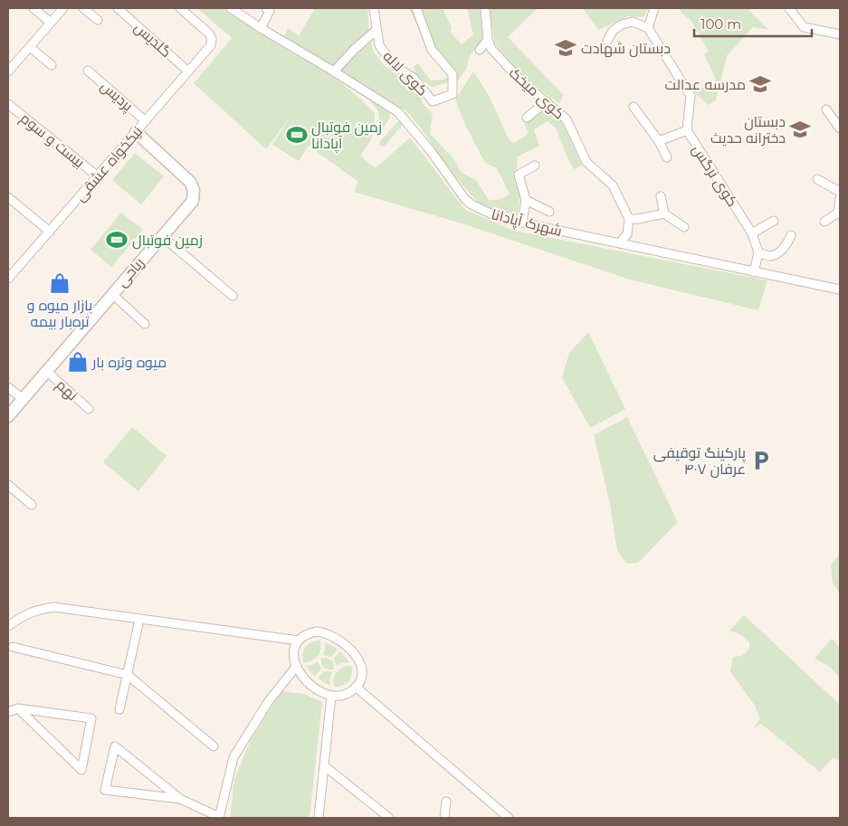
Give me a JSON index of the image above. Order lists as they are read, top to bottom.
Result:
{
  "streets": {
    "street": [
      "گلدیس",
      "کوی لاله",
      "کوی میخک",
      "پردیس",
      "بیست و سوم",
      "نیکخواه عشقی",
      "کوی نرگس",
      "شهرک آپادانا",
      "ریاحی",
      "نهم"
    ]
  },
  "crossings": [
    ["گلدیس", "نیکخواه عشقی"],
    ["پردیس", "نیکخواه عشقی"],
    ["بیست و سوم", "نیکخواه عشقی"],
    ["نیکخواه عشقی", "ریاحی"],
    ["ریاحی", "نهم"]
  ],
  "places": {
    "school or university": ["دبستان شهادت", "مدرسه عدالت", "دبستان دخترانه حدیث"],
    "sports": ["زمین فوتبال آپادانا", "زمین فوتبال"],
    "shop": ["بازار میوه و تره‌بار بیمه", "میوه وتره بار"],
    "parking": ["پارکینگ توقیفی عرفان ۴۰۷"]
  },
  "scale_bar": "100 m"
}
